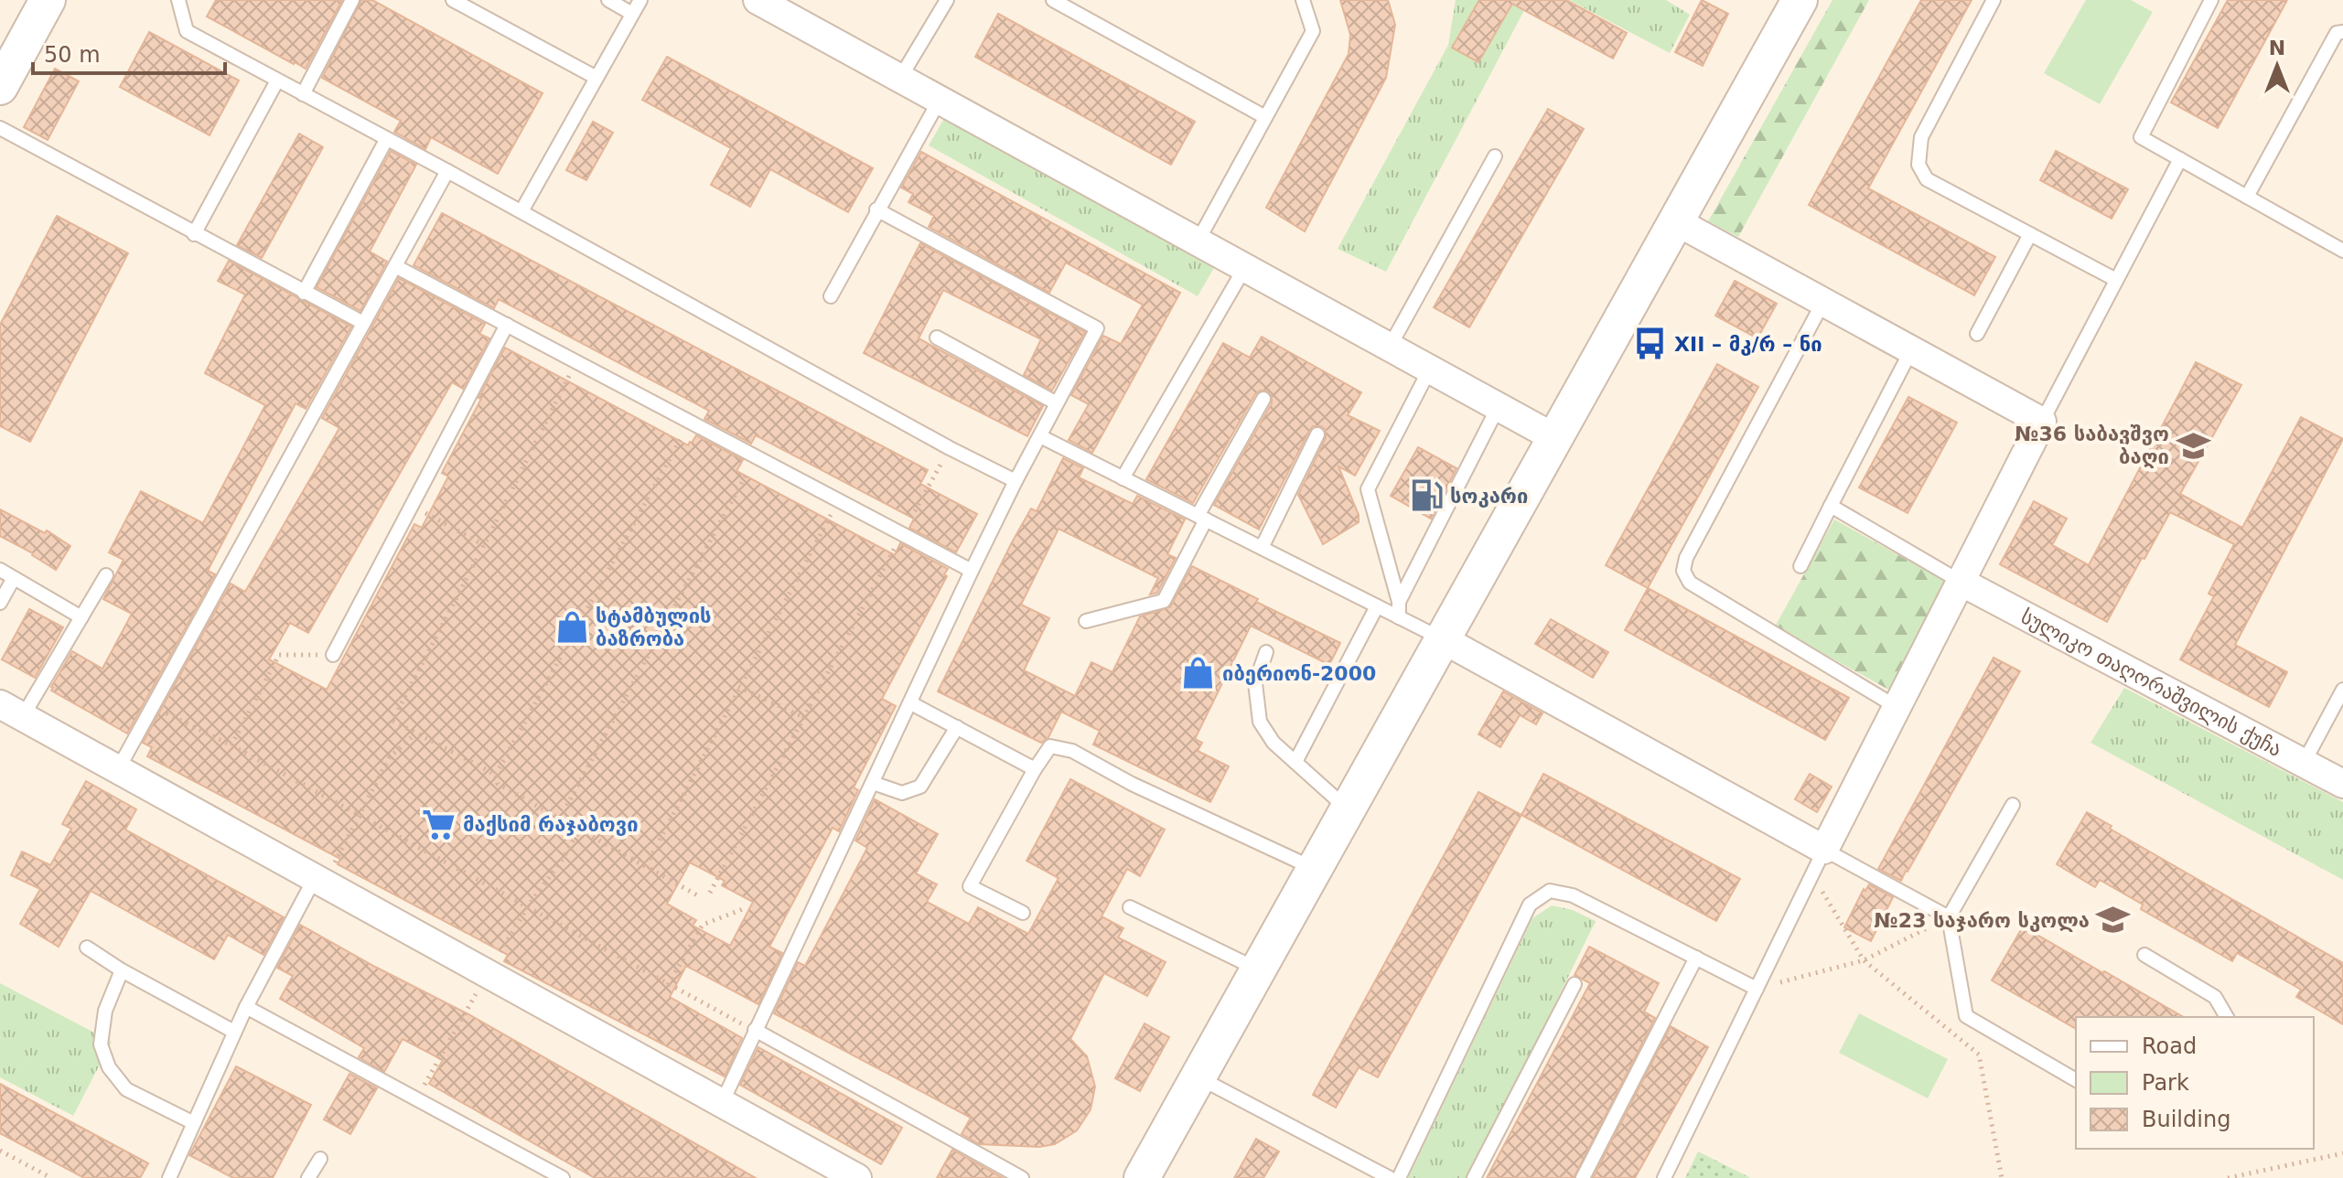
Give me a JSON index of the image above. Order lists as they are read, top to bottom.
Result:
{
  "streets": {
    "street": ["სულიკო თაღორაშვილის ქუჩა"]
  },
  "places": {
    "bus stop": ["XII – მკ/რ – ნი"],
    "school or university": ["№36 საბავშვო ბაღი", "№23 საჯარო სკოლა"],
    "fuel station": ["სოკარი"],
    "shop": ["სტამბულის ბაზრობა", "იბერიონ-2000"],
    "supermarket": ["მაქსიმ რაჯაბოვი"]
  },
  "legend": ["Road", "Park", "Building"],
  "scale_bar": "50 m",
  "north": "top"
}
